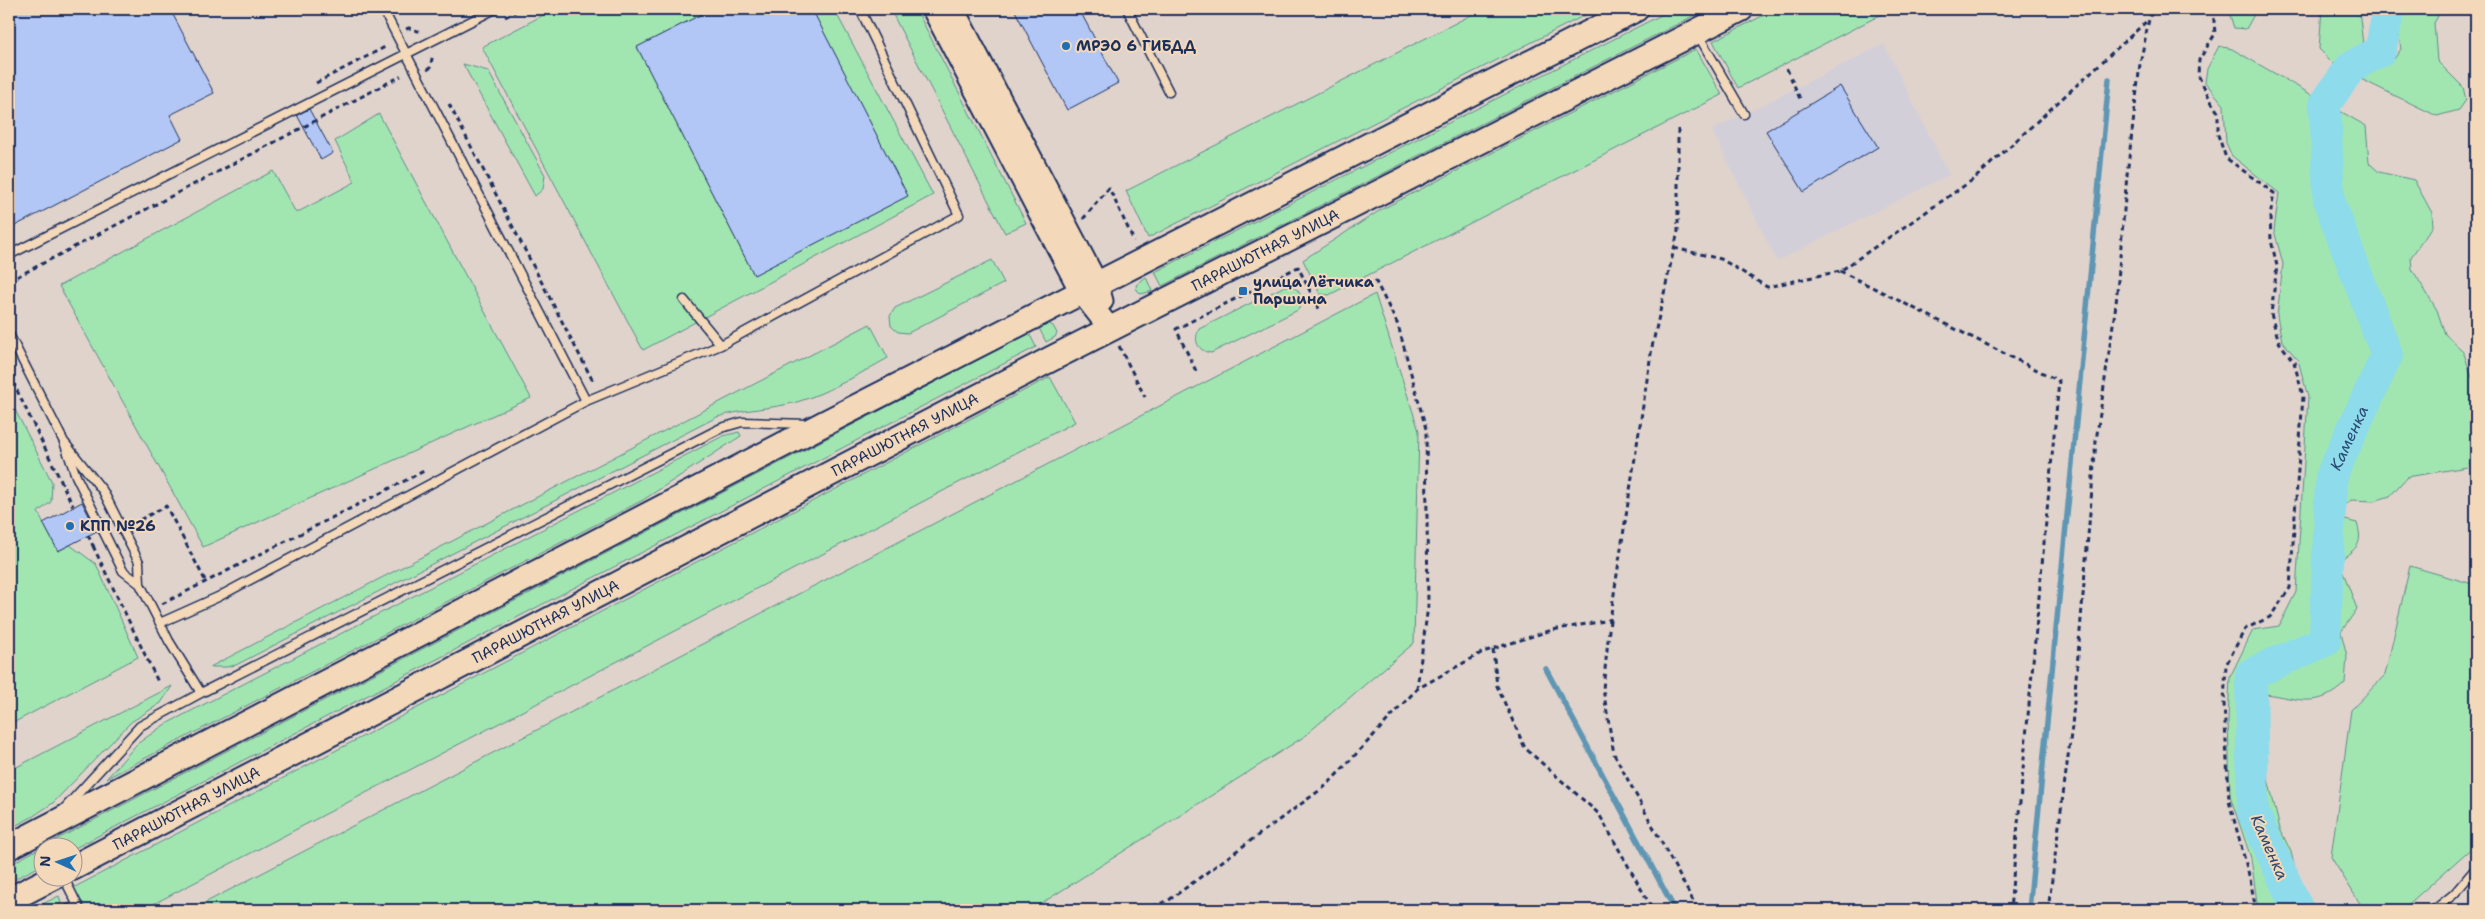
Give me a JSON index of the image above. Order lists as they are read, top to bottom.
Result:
{
  "streets": {
    "main road": ["ПАРАШЮТНАЯ УЛИЦА"]
  },
  "water": ["Каменка"],
  "places": {
    "other": ["МРЭО 6 ГИБДД", "КПП №26"],
    "transit": ["улица Лётчика Паршина"]
  },
  "north": "left"
}
